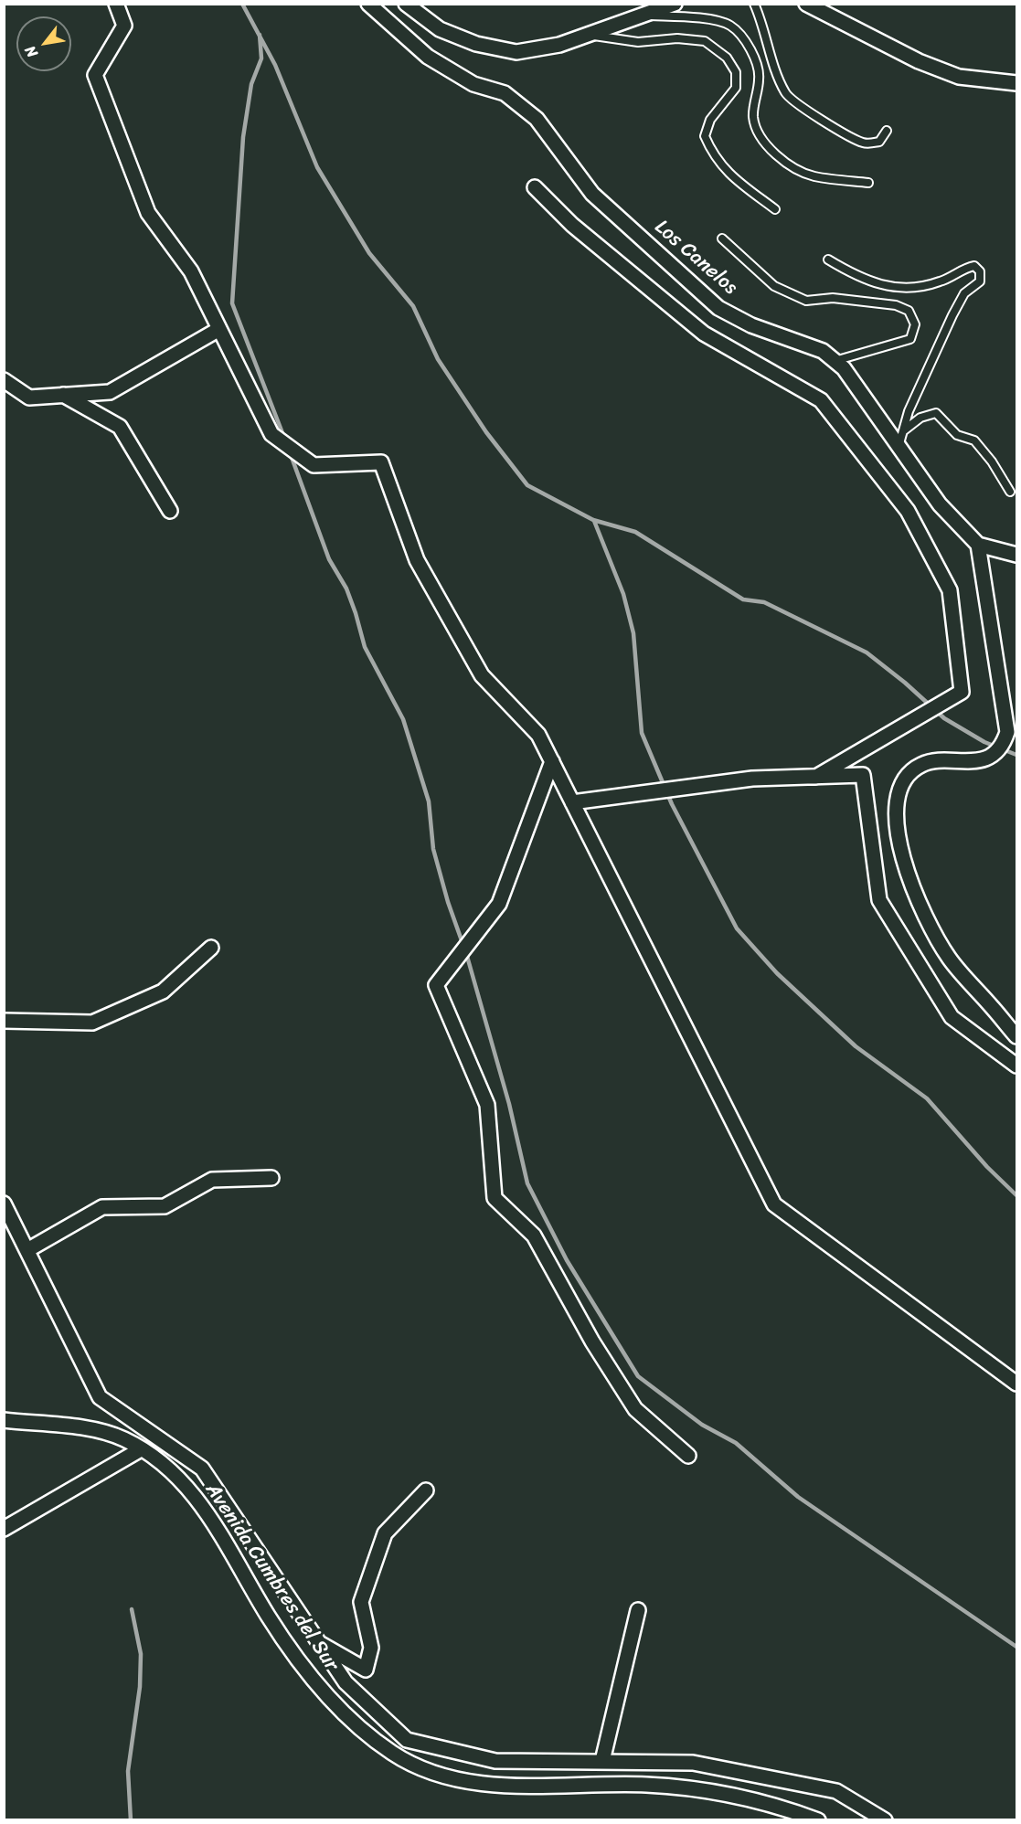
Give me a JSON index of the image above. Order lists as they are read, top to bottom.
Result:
{
  "streets": {
    "street": ["Los Canelos", "Avenida Cumbres del Sur"]
  },
  "north": "bottom left"
}
